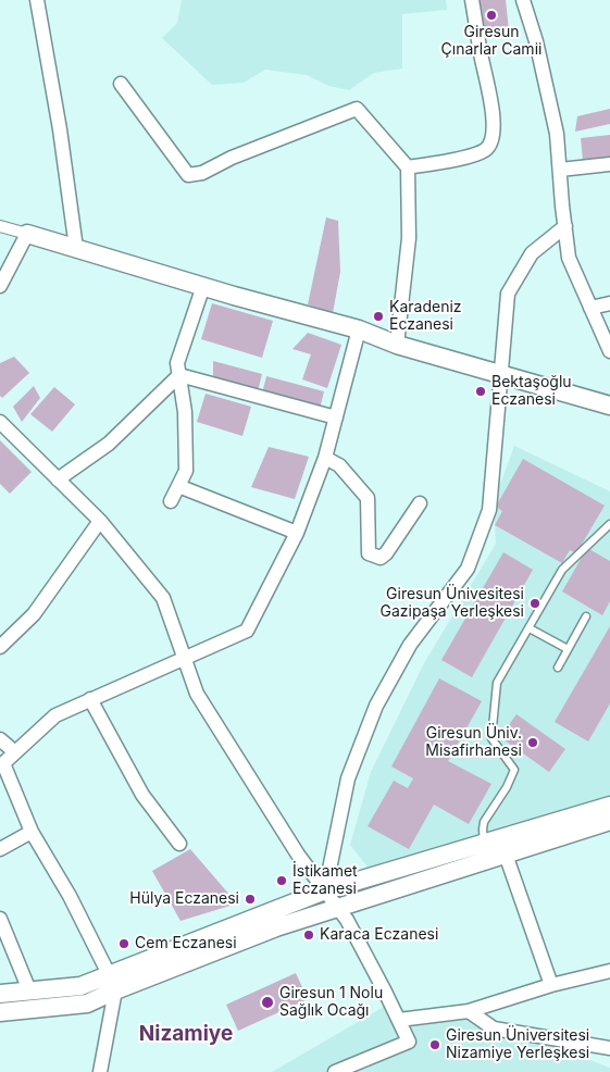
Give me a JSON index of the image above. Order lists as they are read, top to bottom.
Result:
{
  "districts": ["Nizamiye"],
  "places": [
    "Giresun Çınarlar Camii",
    "Karadeniz Eczanesi",
    "Bektaşoğlu Eczanesi",
    "Giresun Ünivesitesi Gazipaşa Yerleşkesi",
    "Giresun Üniv. Misafirhanesi",
    "İstikamet Eczanesi",
    "Hülya Eczanesi",
    "Karaca Eczanesi",
    "Cem Eczanesi",
    "Giresun 1 Nolu Sağlık Ocağı",
    "Giresun Üniversitesi Nizamiye Yerleşkesi"
  ]
}
